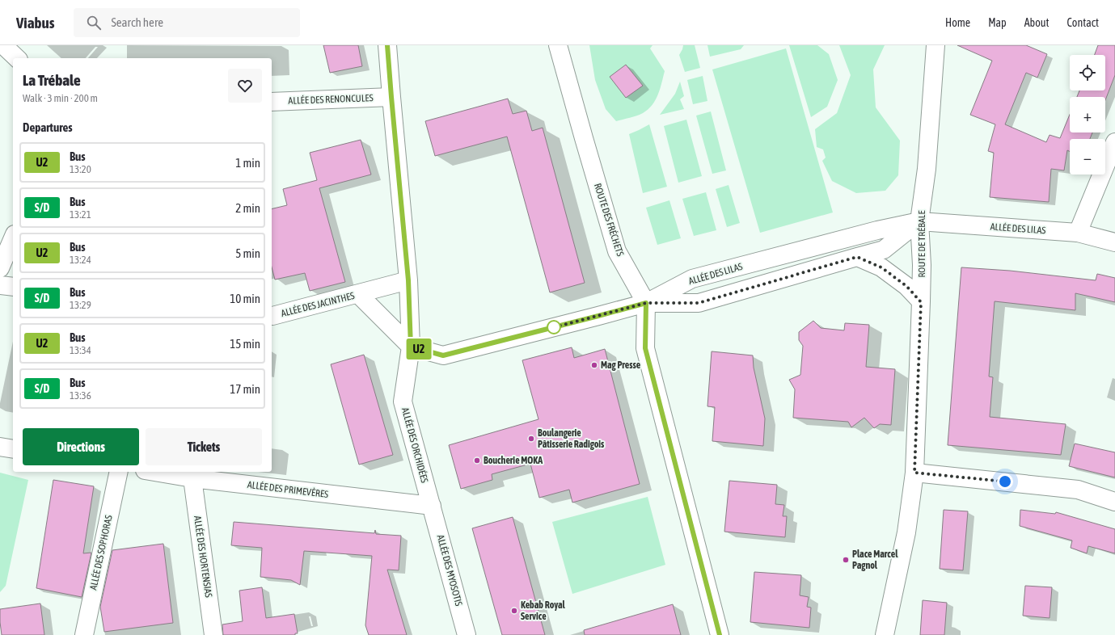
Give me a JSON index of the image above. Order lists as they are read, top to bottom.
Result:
{
  "streets": {
    "street": [
      "ALLÉE DES RENONCULES",
      "ROUTE DES FRÉCHETS",
      "ALLÉE DES LILAS",
      "ROUTE DE TRÉBALE",
      "ALLÉE DES JACINTHES",
      "ALLÉE DES ORCHIDÉES",
      "ALLÉE DES PRIMEVÈRES",
      "ALLÉE DES SOPHORAS",
      "ALLÉE DES HORTENSIAS",
      "ALLÉE DES MYOSOTIS"
    ]
  },
  "crossings": [
    ["ROUTE DES FRÉCHETS", "ALLÉE DES LILAS"],
    ["ROUTE DES FRÉCHETS", "ALLÉE DES JACINTHES"],
    ["ALLÉE DES LILAS", "ROUTE DE TRÉBALE"],
    ["ALLÉE DES LILAS", "ALLÉE DES JACINTHES"],
    ["ALLÉE DES JACINTHES", "ALLÉE DES ORCHIDÉES"],
    ["ALLÉE DES ORCHIDÉES", "ALLÉE DES PRIMEVÈRES"],
    ["ALLÉE DES ORCHIDÉES", "ALLÉE DES MYOSOTIS"],
    ["ALLÉE DES PRIMEVÈRES", "ALLÉE DES HORTENSIAS"],
    ["ALLÉE DES PRIMEVÈRES", "ALLÉE DES MYOSOTIS"]
  ],
  "places": [
    "Mag Presse",
    "Boulangerie Pâtisserie Radigois",
    "Boucherie MOKA",
    "Place Marcel Pagnol",
    "Kebab Royal Service"
  ],
  "lines": ["bus line U2"],
  "page": {
    "header": "Viabus",
    "search": "Search here",
    "nav": [
      "Home",
      "Map",
      "About",
      "Contact"
    ],
    "on_map": "U2",
    "map_buttons": ["+", "−"],
    "heading": [
      ["La Trébale", "Walk · 3 min · 200 m"],
      "Departures"
    ],
    "list": [
      {
        "mark": "U2",
        "name": "Bus",
        "note": "13:20",
        "value": "1 min"
      },
      {
        "mark": "S/D",
        "name": "Bus",
        "note": "13:21",
        "value": "2 min"
      },
      {
        "mark": "U2",
        "name": "Bus",
        "note": "13:24",
        "value": "5 min"
      },
      {
        "mark": "S/D",
        "name": "Bus",
        "note": "13:29",
        "value": "10 min"
      },
      {
        "mark": "U2",
        "name": "Bus",
        "note": "13:34",
        "value": "15 min"
      },
      {
        "mark": "S/D",
        "name": "Bus",
        "note": "13:36",
        "value": "17 min"
      }
    ],
    "buttons": ["Directions", "Tickets"]
  }
}
